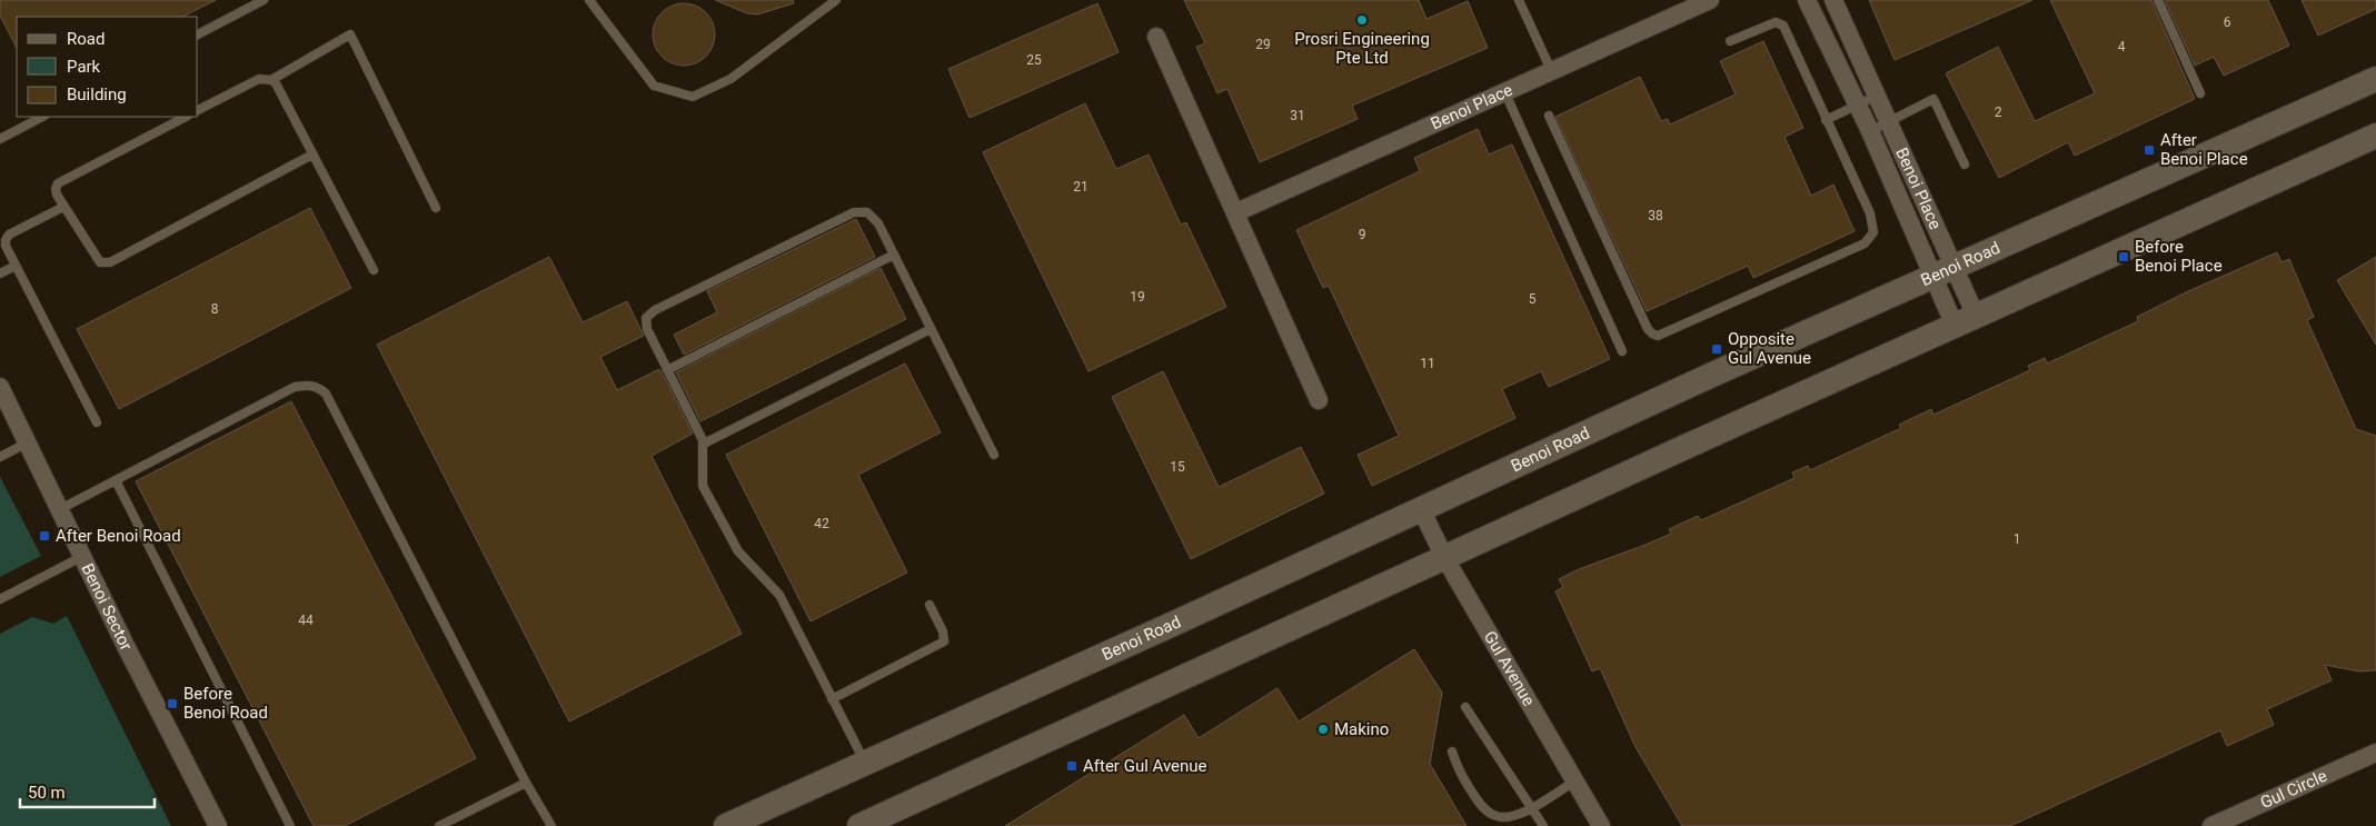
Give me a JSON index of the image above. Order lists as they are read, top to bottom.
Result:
{
  "streets": {
    "main road": ["Benoi Road"],
    "street": [
      "Benoi Place",
      "Benoi Sector",
      "Gul Avenue",
      "Gul Circle"
    ]
  },
  "crossings": [
    ["Benoi Place", "Benoi Road"],
    ["Benoi Road", "Gul Avenue"]
  ],
  "places": {
    "other": ["Prosri Engineering Pte Ltd", "Makino"],
    "transit": [
      "After Benoi Place",
      "Before Benoi Place",
      "Opposite Gul Avenue",
      "After Benoi Road",
      "Before Benoi Road",
      "After Gul Avenue"
    ]
  },
  "house_numbers": [
    "6",
    "29",
    "4",
    "25",
    "2",
    "31",
    "21",
    "38",
    "9",
    "19",
    "5",
    "8",
    "11",
    "15",
    "42",
    "1",
    "44"
  ],
  "legend": ["Road", "Park", "Building"],
  "scale_bar": "50 m"
}
